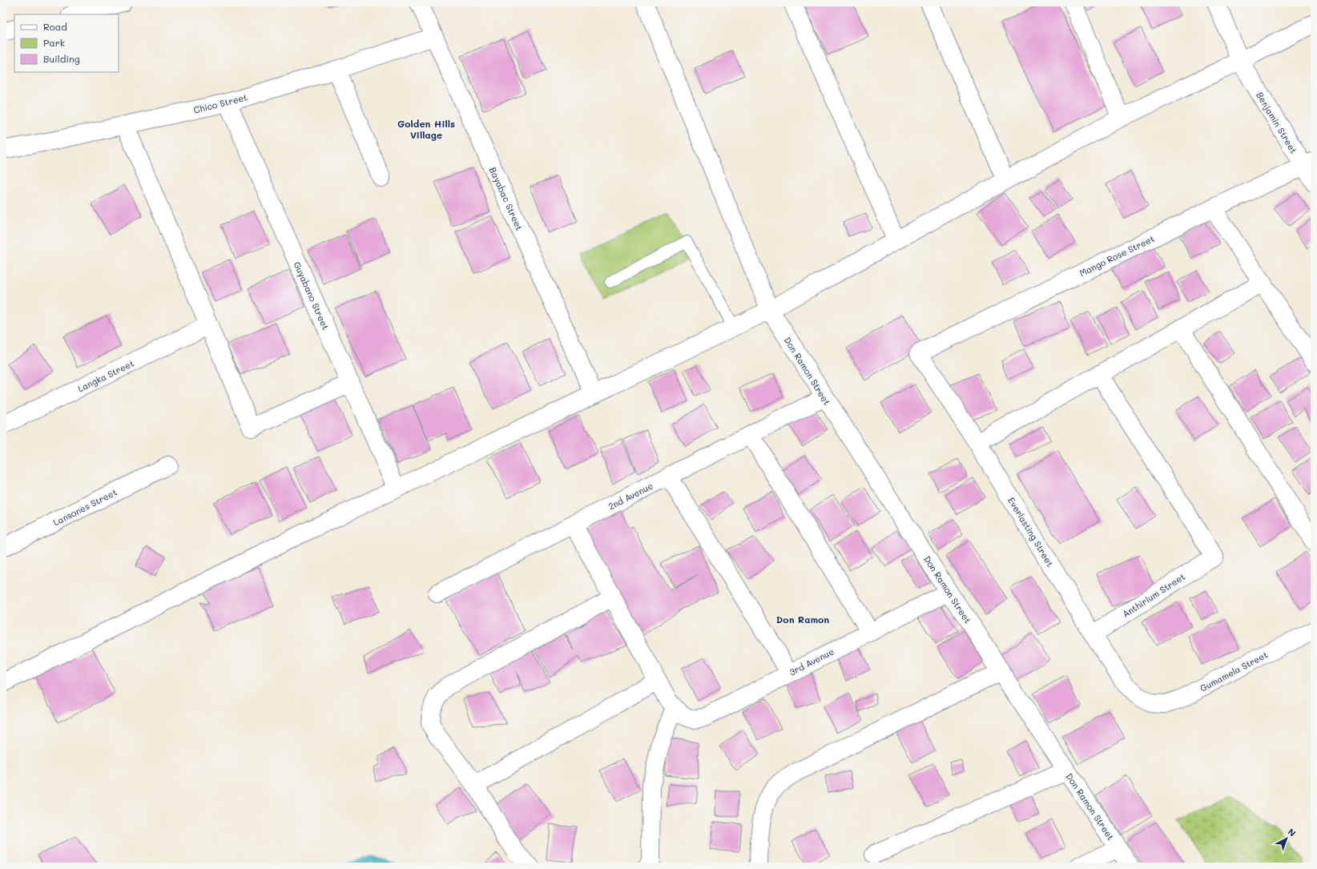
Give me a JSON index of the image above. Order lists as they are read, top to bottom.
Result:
{
  "streets": {
    "street": [
      "Chico Street",
      "Benjamin Street",
      "Bayabac Street",
      "Mango Rose Street",
      "Guyabano Street",
      "Don Ramon Street",
      "Langka Street",
      "2nd Avenue",
      "Lansones Street",
      "Everlasting Street",
      "Anthirium Street",
      "3rd Avenue",
      "Gumamela Street"
    ]
  },
  "crossings": [
    ["Chico Street", "Bayabac Street"],
    ["Chico Street", "Guyabano Street"],
    ["Benjamin Street", "Mango Rose Street"],
    ["Mango Rose Street", "Everlasting Street"],
    ["Don Ramon Street", "2nd Avenue"],
    ["Don Ramon Street", "3rd Avenue"],
    ["Everlasting Street", "Anthirium Street"],
    ["Everlasting Street", "Gumamela Street"]
  ],
  "districts": ["Golden Hills Village", "Don Ramon"],
  "legend": ["Road", "Park", "Building"],
  "north": "top right"
}
